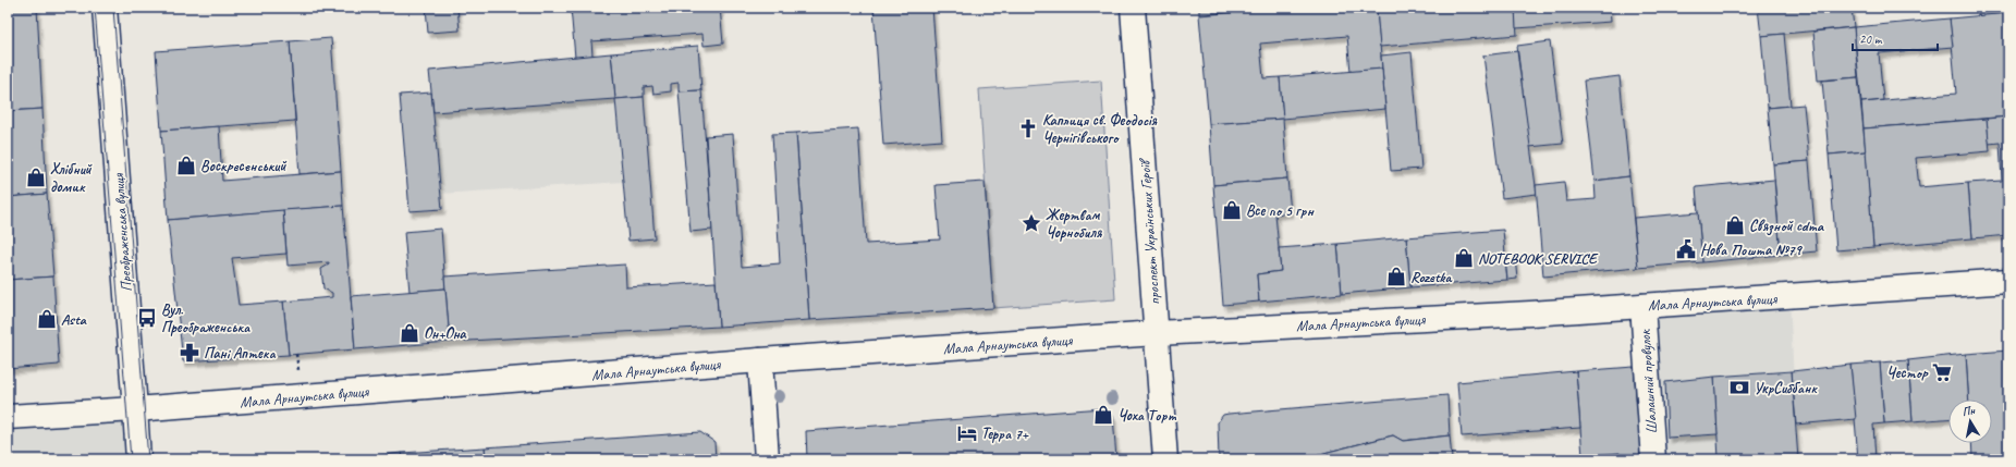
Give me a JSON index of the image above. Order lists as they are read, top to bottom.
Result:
{
  "streets": {
    "main road": [
      "Преображенська вулиця",
      "проспект Українських Героїв",
      "Мала Арнаутська вулиця",
      "Шалашний провулок"
    ]
  },
  "crossings": [
    ["Преображенська вулиця", "Мала Арнаутська вулиця"],
    ["проспект Українських Героїв", "Мала Арнаутська вулиця"],
    ["Мала Арнаутська вулиця", "Шалашний провулок"]
  ],
  "places": {
    "church": ["Каплиця св. Феодосія Чернігівського"],
    "shop": [
      "Воскресенський",
      "Хлібний домик",
      "Все по 5 грн",
      "Связной cdma",
      "NOTEBOOK SERVICE",
      "Rozetka",
      "Asta",
      "Он+Она",
      "Чоха Торт"
    ],
    "place": ["Жертвам Чорнобиля"],
    "public building": ["Нова Пошта №79"],
    "bus stop": ["Вул. Преображенська"],
    "pharmacy": ["Панi Аптека"],
    "supermarket": ["Честор"],
    "bank": ["УкрСиббанк"],
    "hotel": ["Терра 7+"]
  },
  "scale_bar": "20 m",
  "north": "top"
}
